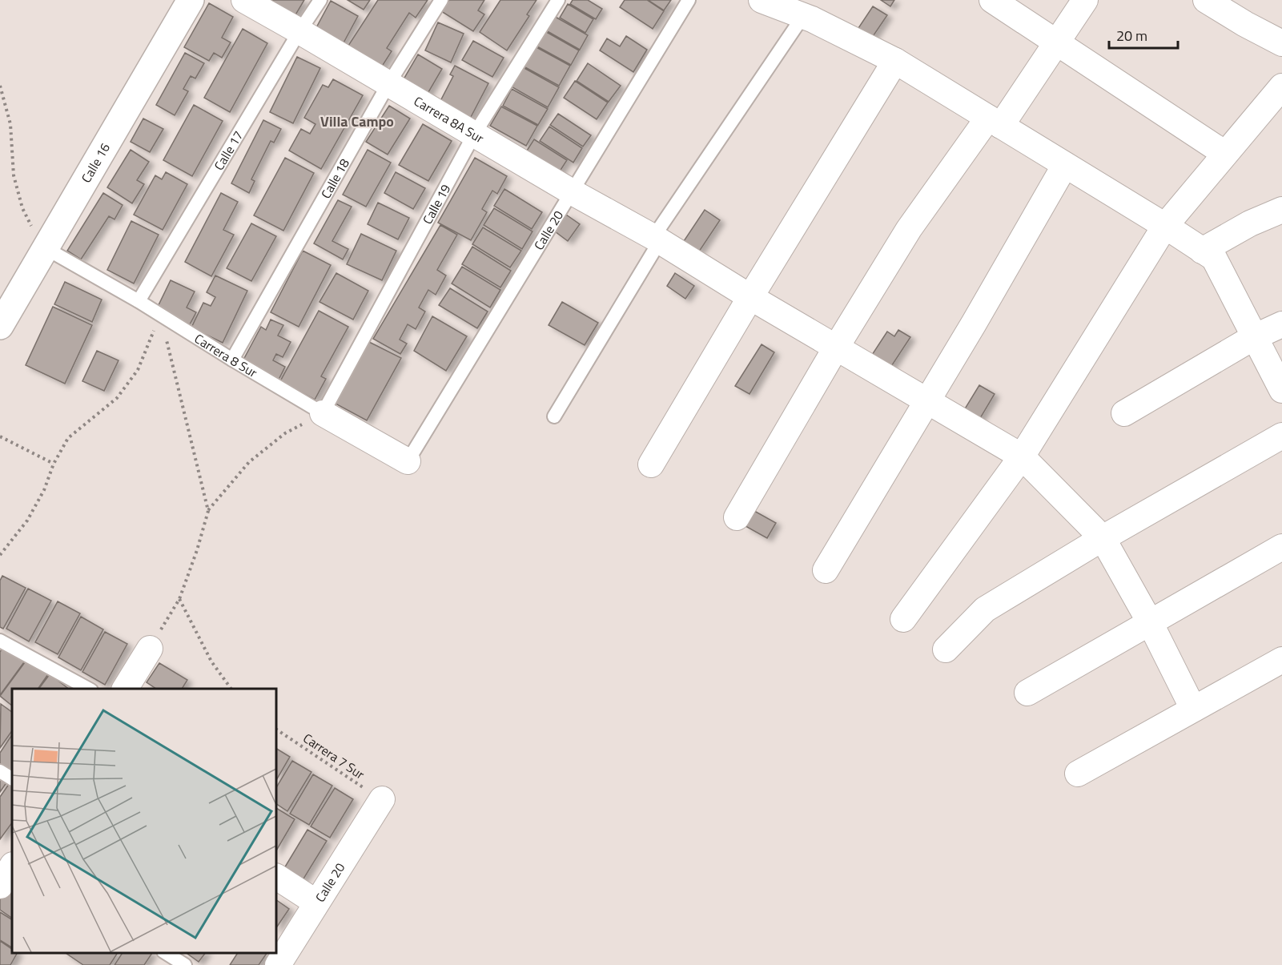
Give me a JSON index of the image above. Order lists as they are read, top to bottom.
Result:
{
  "streets": {
    "street": [
      "Carrera 8A Sur",
      "Calle 16",
      "Calle 20",
      "Carrera 8 Sur"
    ],
    "lane": ["Calle 17", "Calle 18", "Calle 19"],
    "path": ["Carrera 7 Sur"]
  },
  "crossings": [
    ["Carrera 8A Sur", "Calle 17"],
    ["Carrera 8A Sur", "Calle 18"],
    ["Carrera 8A Sur", "Calle 19"],
    ["Carrera 8A Sur", "Calle 20"],
    ["Calle 17", "Carrera 8 Sur"],
    ["Calle 16", "Carrera 8 Sur"],
    ["Calle 18", "Carrera 8 Sur"],
    ["Calle 19", "Carrera 8 Sur"],
    ["Calle 20", "Carrera 8 Sur"],
    ["Calle 20", "Carrera 7 Sur"]
  ],
  "districts": ["Villa Campo"],
  "scale_bar": "20 m"
}
